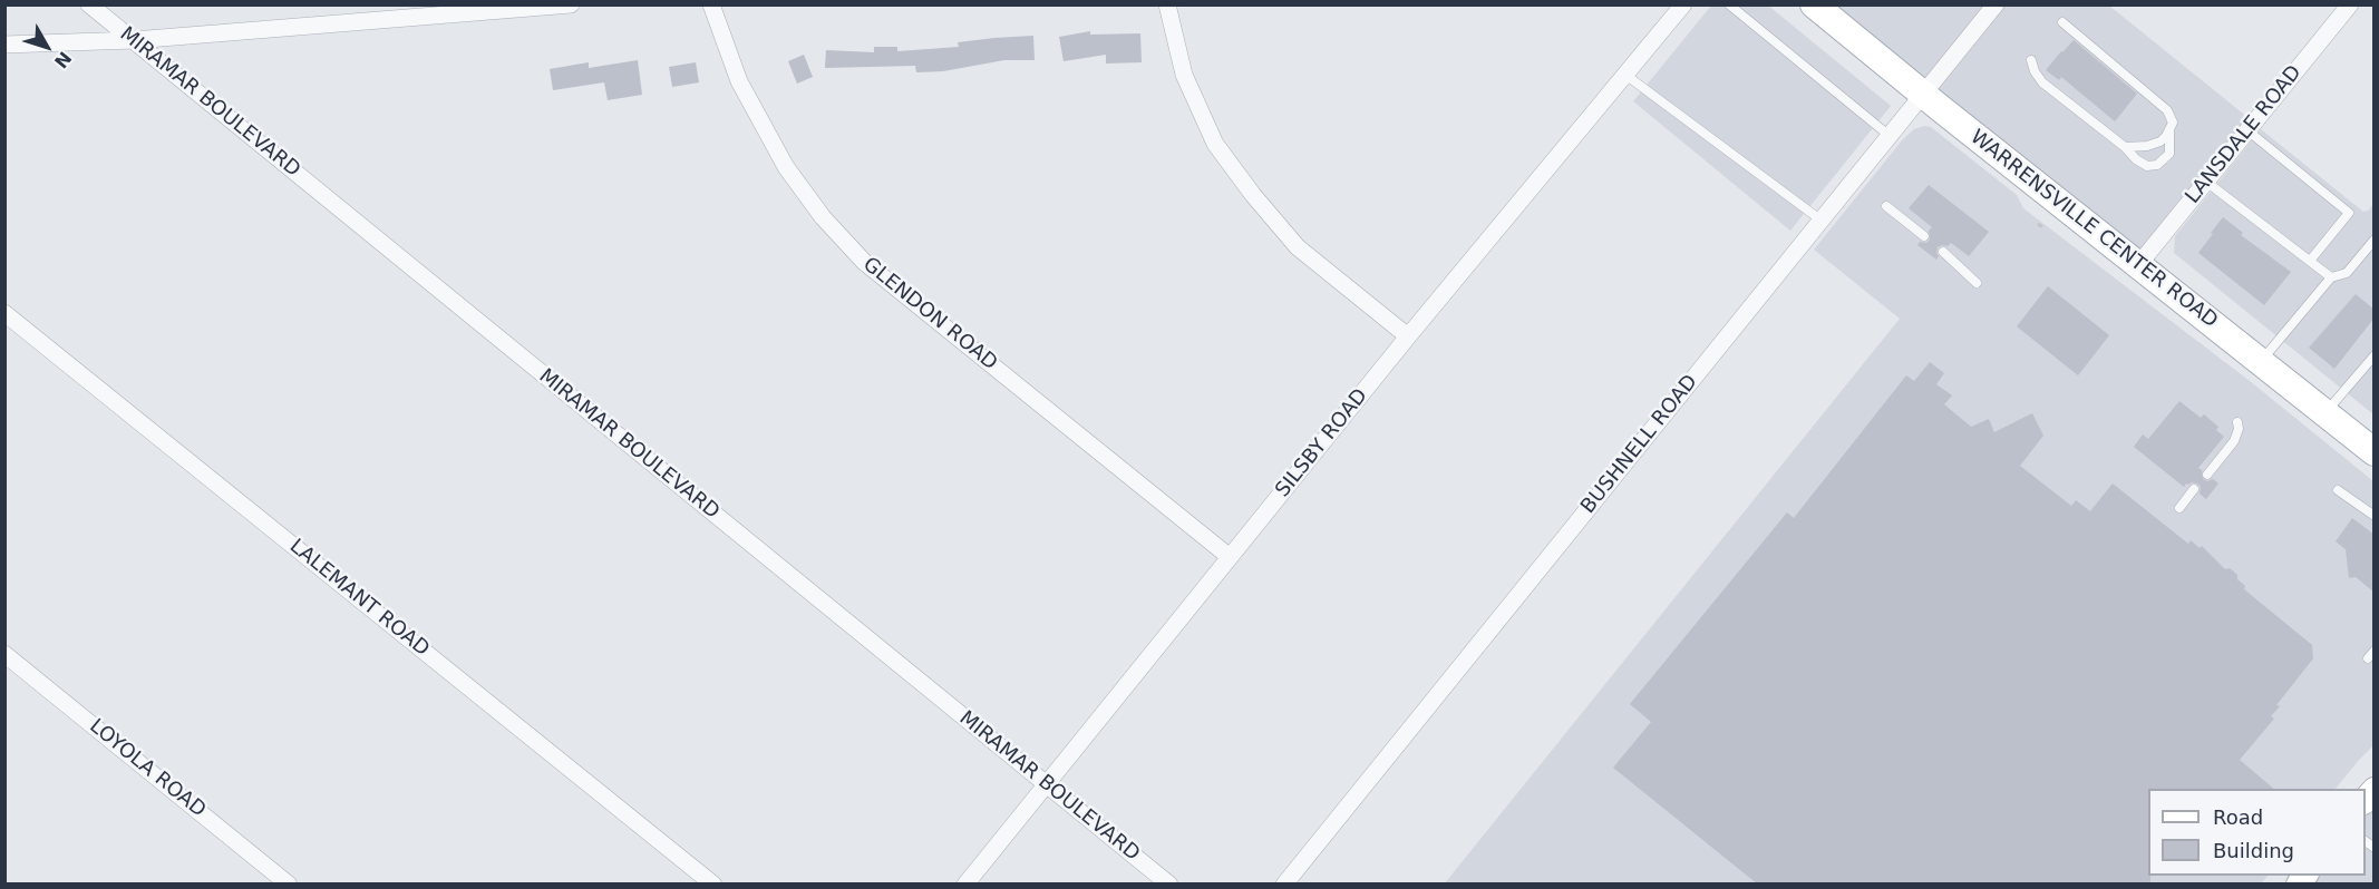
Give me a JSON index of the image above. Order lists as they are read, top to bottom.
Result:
{
  "streets": {
    "main road": ["WARRENSVILLE CENTER ROAD"],
    "street": [
      "MIRAMAR BOULEVARD",
      "LANSDALE ROAD",
      "GLENDON ROAD",
      "SILSBY ROAD",
      "BUSHNELL ROAD",
      "LALEMANT ROAD",
      "LOYOLA ROAD"
    ]
  },
  "crossings": [
    ["MIRAMAR BOULEVARD", "SILSBY ROAD"],
    ["LANSDALE ROAD", "WARRENSVILLE CENTER ROAD"],
    ["WARRENSVILLE CENTER ROAD", "BUSHNELL ROAD"],
    ["GLENDON ROAD", "SILSBY ROAD"]
  ],
  "legend": ["Road", "Building"],
  "north": "bottom right"
}
